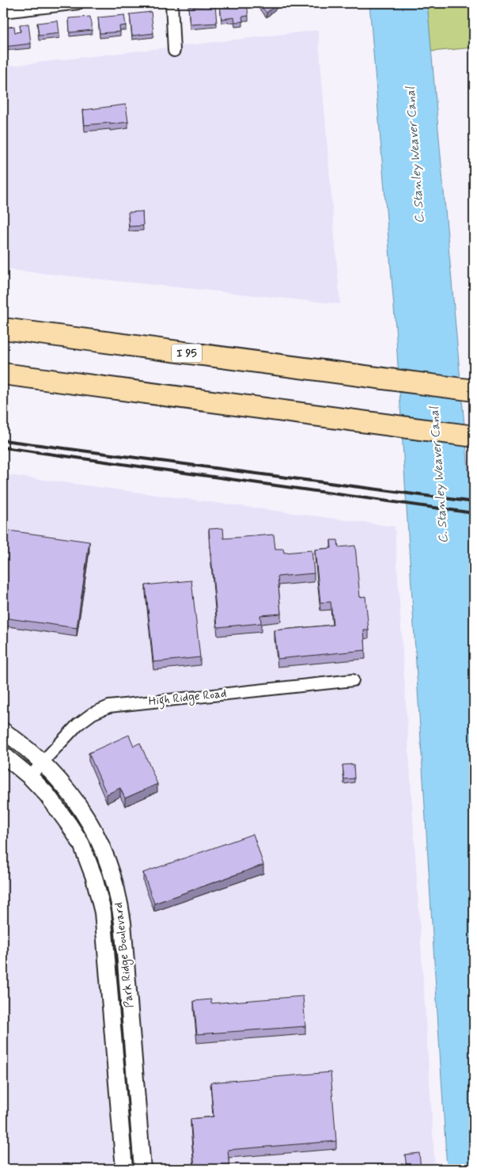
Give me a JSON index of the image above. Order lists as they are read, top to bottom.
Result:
{
  "streets": {
    "highway": ["I 95"],
    "street": ["High Ridge Road", "Park Ridge Boulevard"]
  },
  "crossings": [
    ["High Ridge Road", "Park Ridge Boulevard"]
  ],
  "water": ["C. Stanley Weaver Canal"]
}
